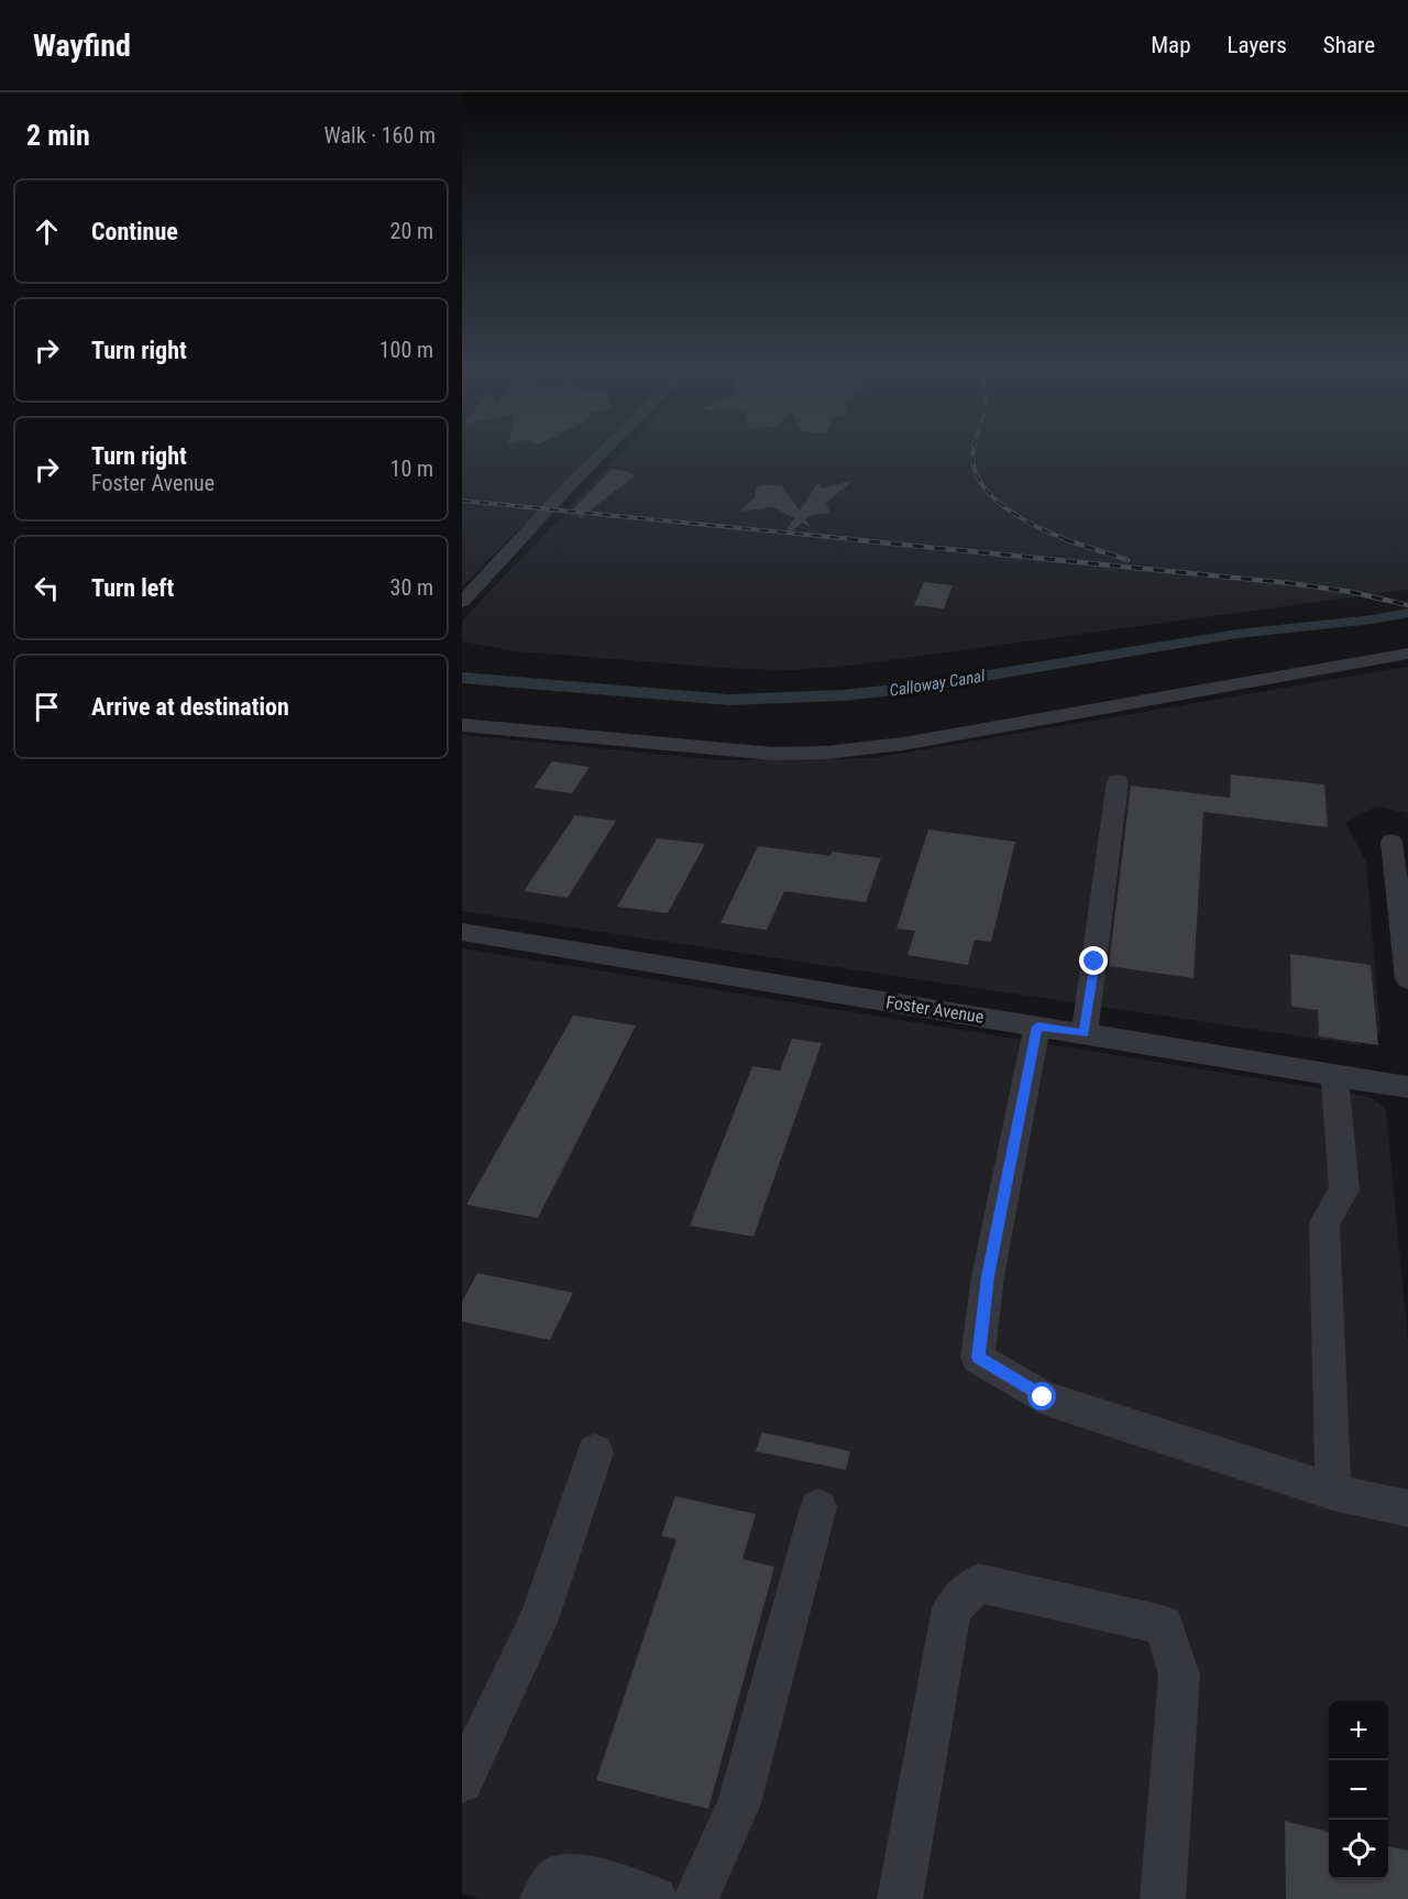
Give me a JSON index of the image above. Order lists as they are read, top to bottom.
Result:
{
  "streets": {
    "street": ["Foster Avenue"]
  },
  "water": ["Calloway Canal"],
  "page": {
    "header": "Wayfind",
    "nav": ["Map", "Layers", "Share"],
    "heading": ["2 min", "Walk · 160 m"],
    "list": [
      ["Continue", "20 m"],
      ["Turn right", "100 m"],
      ["Turn right", "Foster Avenue", "10 m"],
      ["Turn left", "30 m"],
      "Arrive at destination"
    ],
    "map_buttons": ["+", "−"]
  }
}
